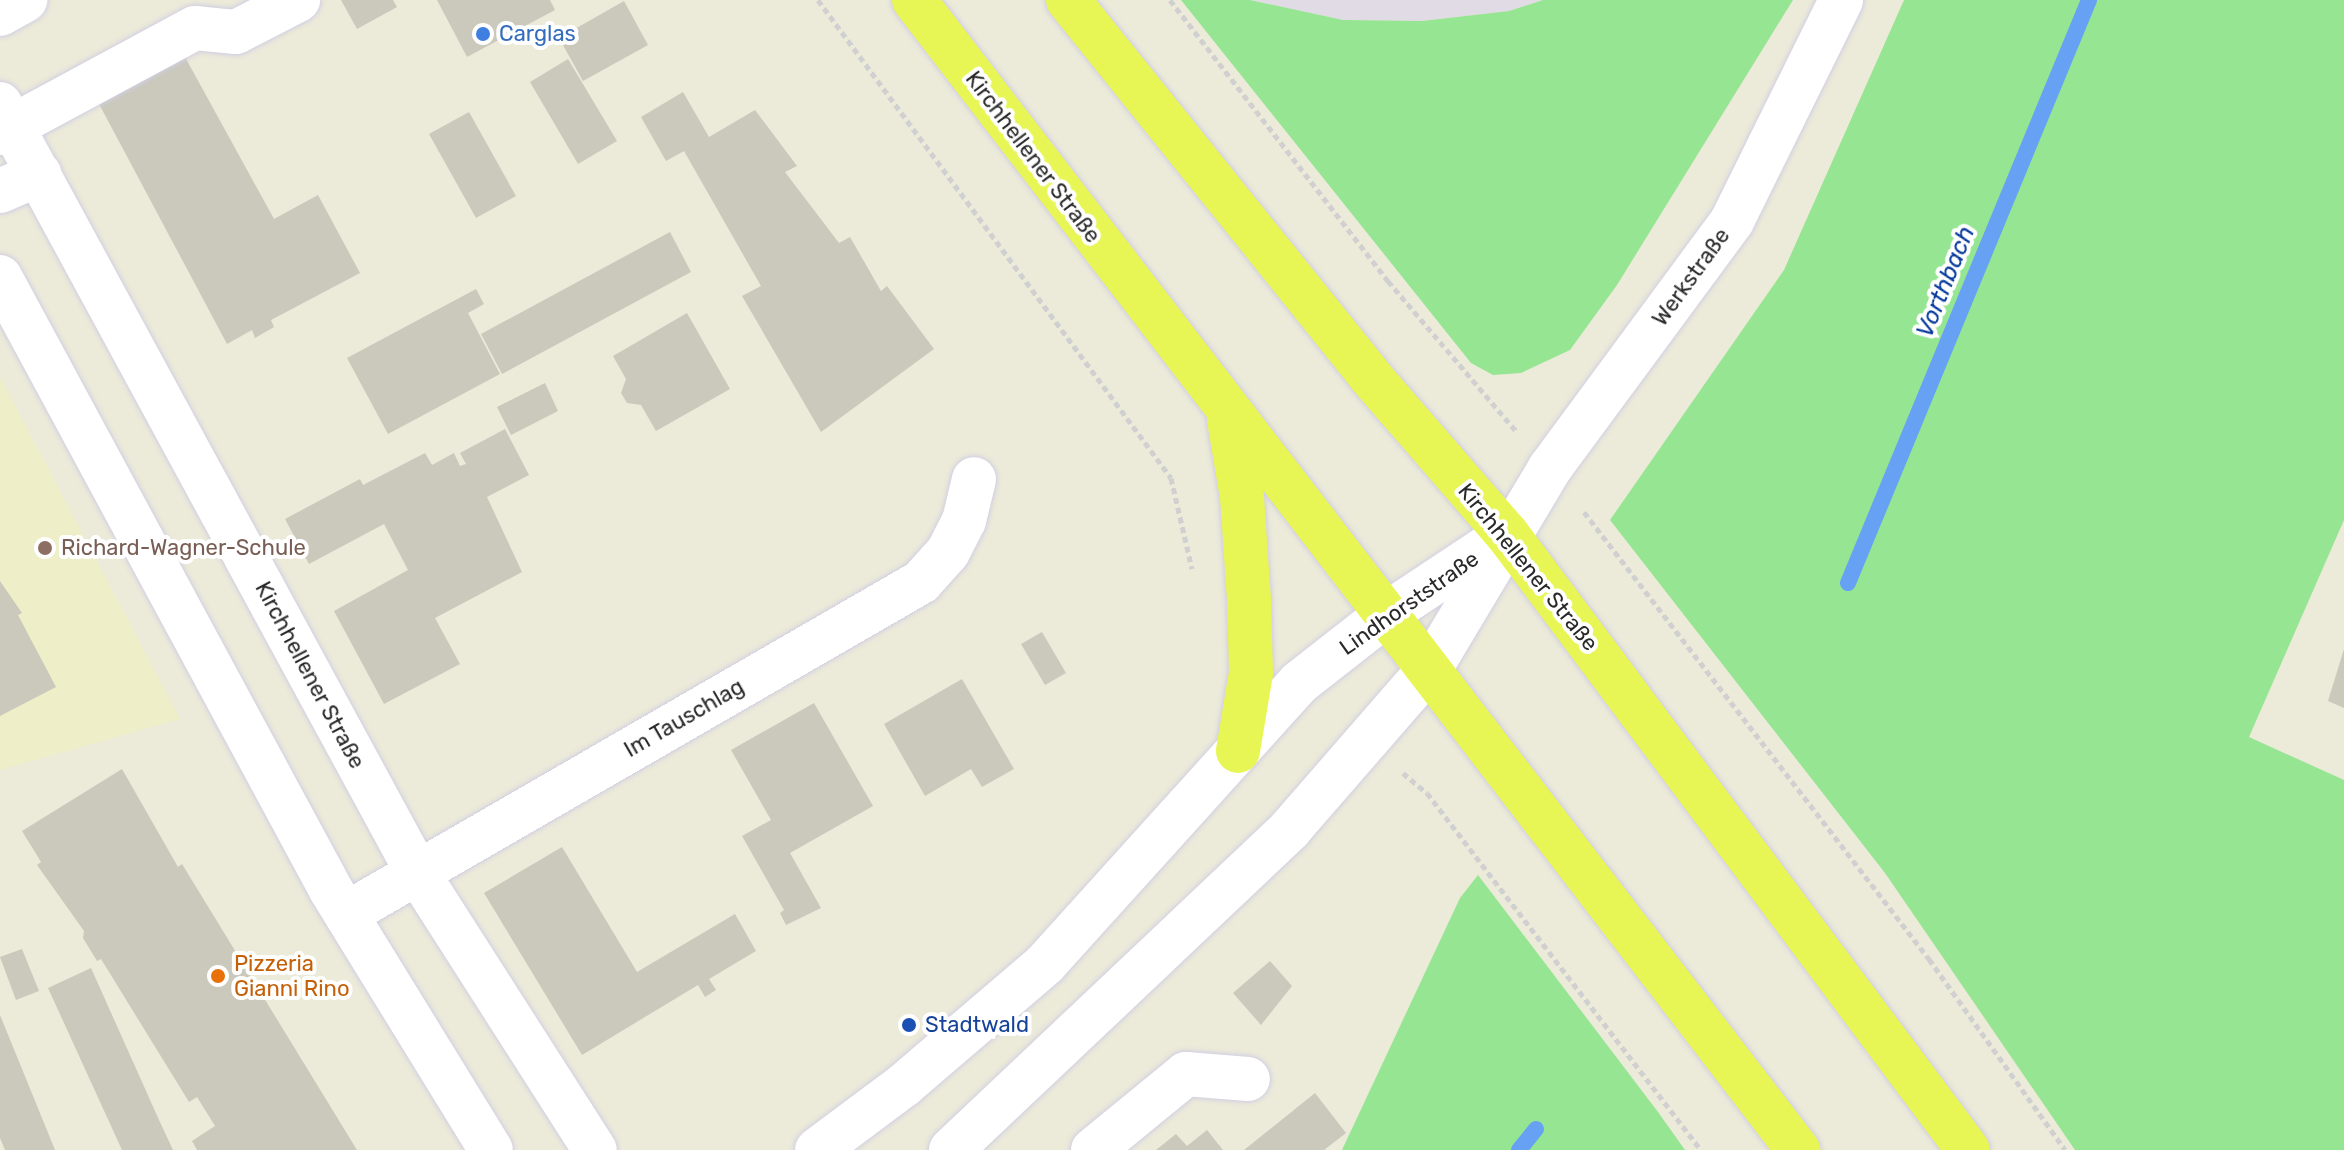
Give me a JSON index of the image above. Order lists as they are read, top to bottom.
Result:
{
  "streets": {
    "main road": ["Kirchhellener Straße"],
    "street": ["Werkstraße", "Lindhorststraße", "Im Tauschlag"]
  },
  "crossings": [
    ["Kirchhellener Straße", "Werkstraße"],
    ["Kirchhellener Straße", "Lindhorststraße"],
    ["Kirchhellener Straße", "Im Tauschlag"],
    ["Werkstraße", "Lindhorststraße"]
  ],
  "water": ["Vorthbach"],
  "places": [
    "Carglas",
    "Richard-Wagner-Schule",
    "Pizzeria Gianni Rino",
    "Stadtwald"
  ]
}
